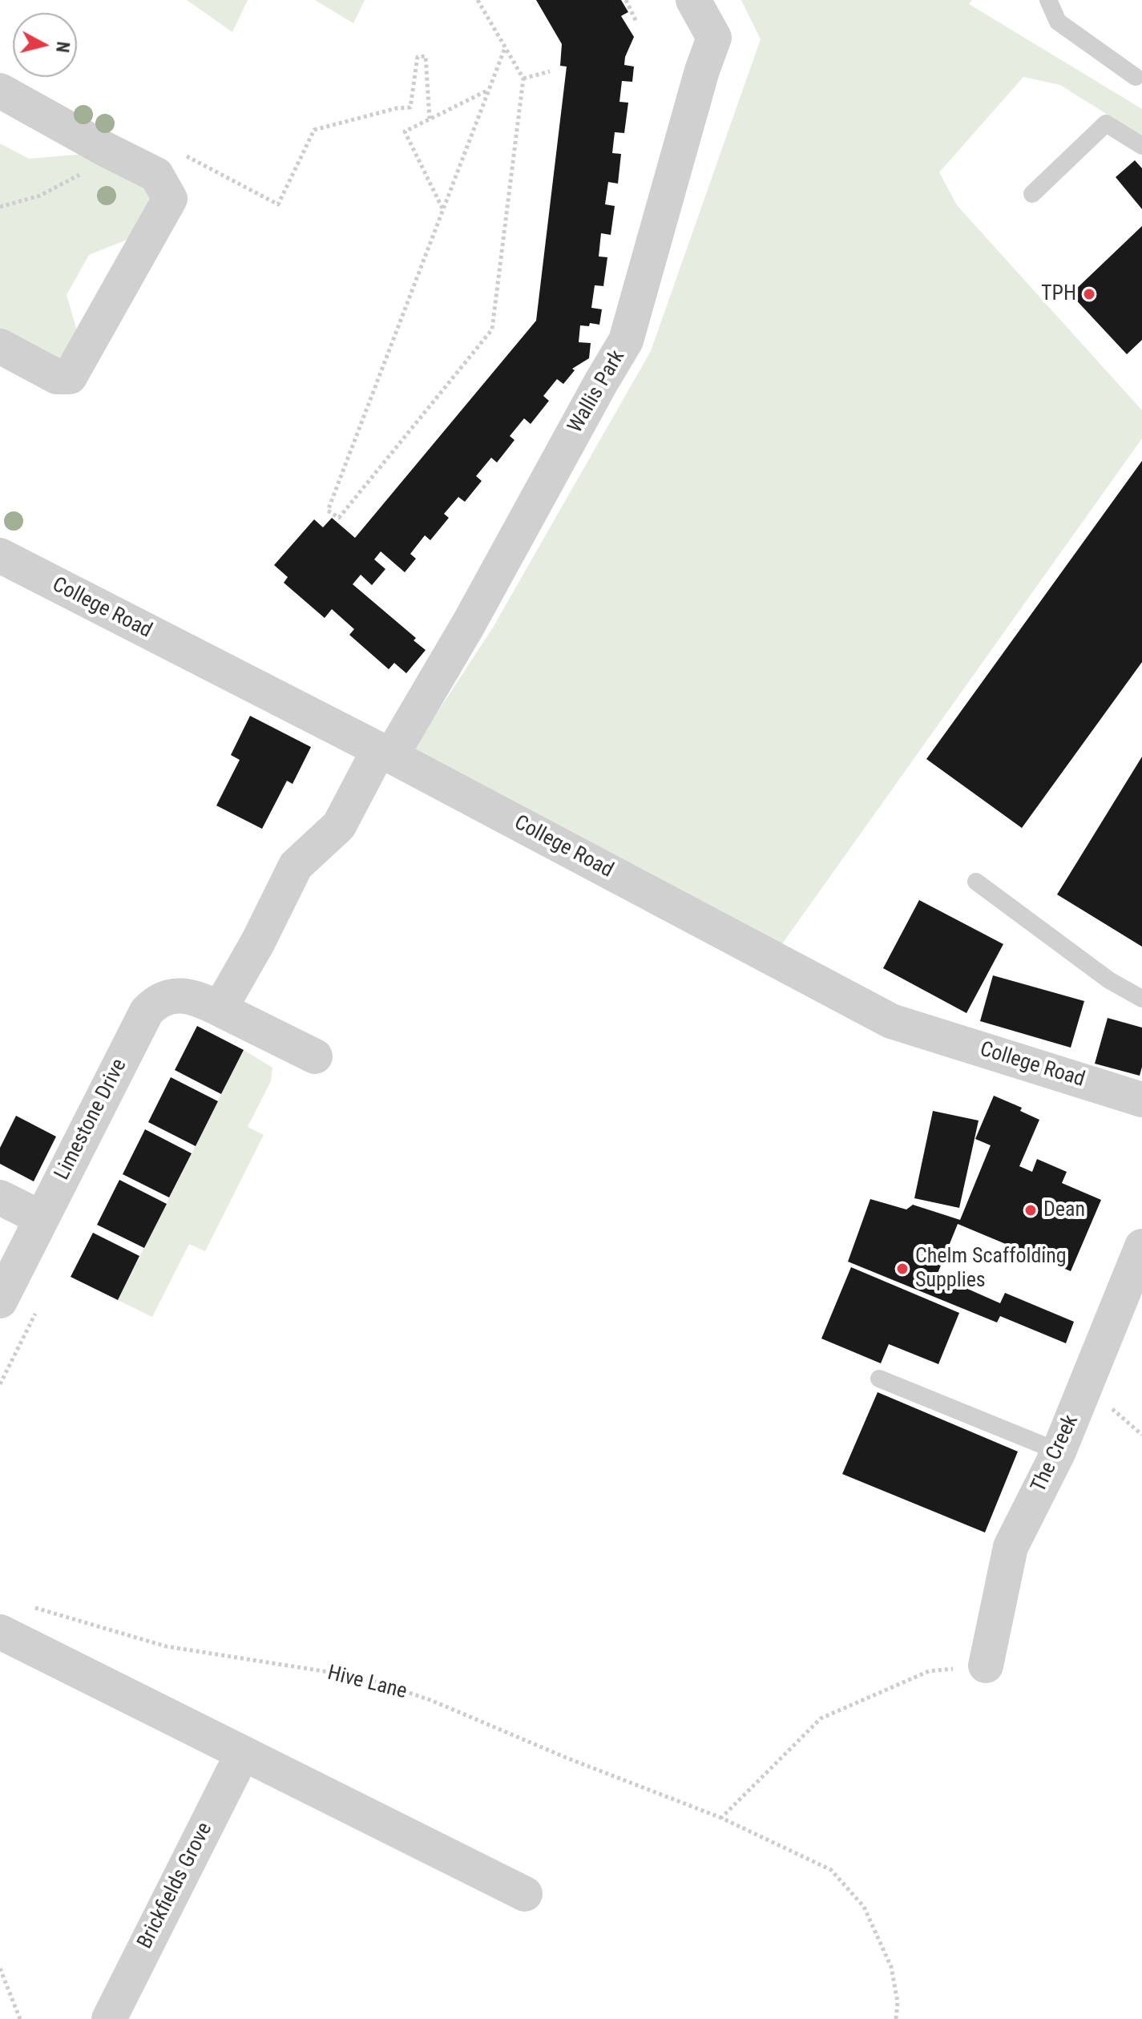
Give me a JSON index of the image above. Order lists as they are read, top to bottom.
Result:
{
  "streets": {
    "street": [
      "Wallis Park",
      "College Road",
      "Limestone Drive",
      "The Creek",
      "Brickfields Grove"
    ],
    "path": ["Hive Lane"]
  },
  "crossings": [
    ["Wallis Park", "College Road"],
    ["Wallis Park", "Limestone Drive"]
  ],
  "places": ["TPH", "Dean", "Chelm Scaffolding Supplies"],
  "north": "right"
}
